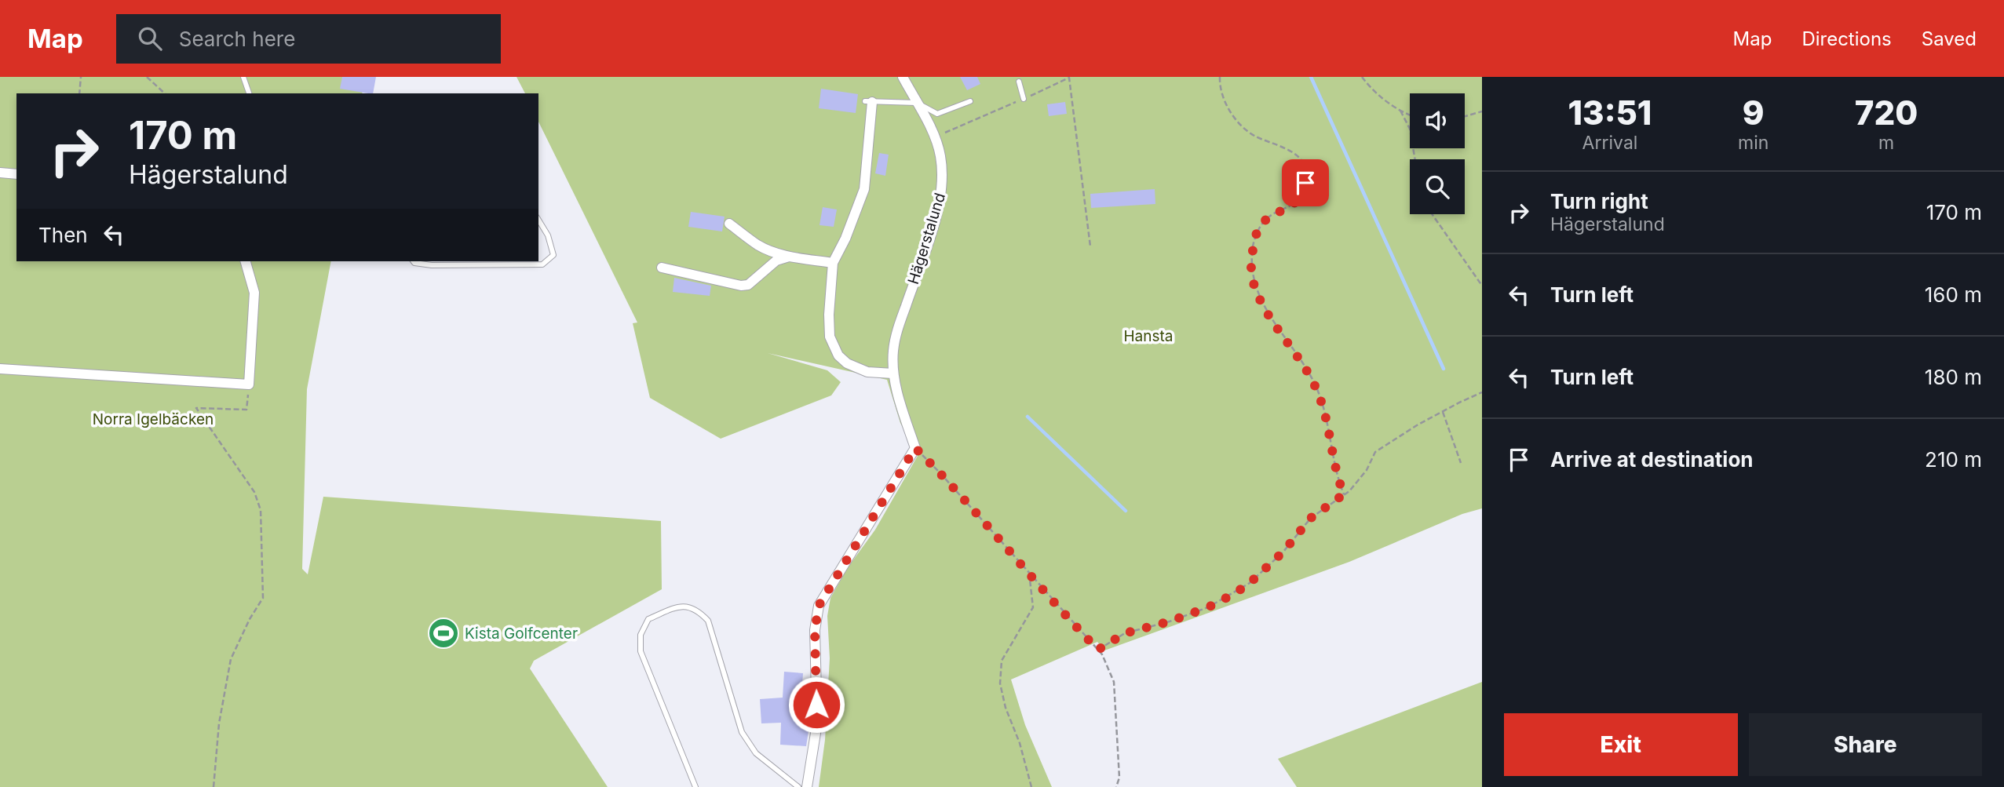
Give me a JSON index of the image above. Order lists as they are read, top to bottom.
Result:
{
  "streets": {
    "street": ["Hägerstalund"]
  },
  "parks": ["Hansta", "Norra Igelbäcken"],
  "places": {
    "sports": ["Kista Golfcenter"]
  },
  "page": {
    "header": "Map",
    "search": "Search here",
    "nav": ["Map", "Directions", "Saved"],
    "eta": [
      "13:51",
      "Arrival",
      "9",
      "min",
      "720",
      "m"
    ],
    "turn": ["170 m", "Hägerstalund"],
    "list": [
      {
        "name": "Turn right",
        "note": "Hägerstalund",
        "value": "170 m"
      },
      {
        "name": "Turn left",
        "value": "160 m"
      },
      {
        "name": "Turn left",
        "value": "180 m"
      },
      {
        "name": "Arrive at destination",
        "value": "210 m"
      }
    ],
    "then": "Then",
    "buttons": ["Exit", "Share"]
  }
}
